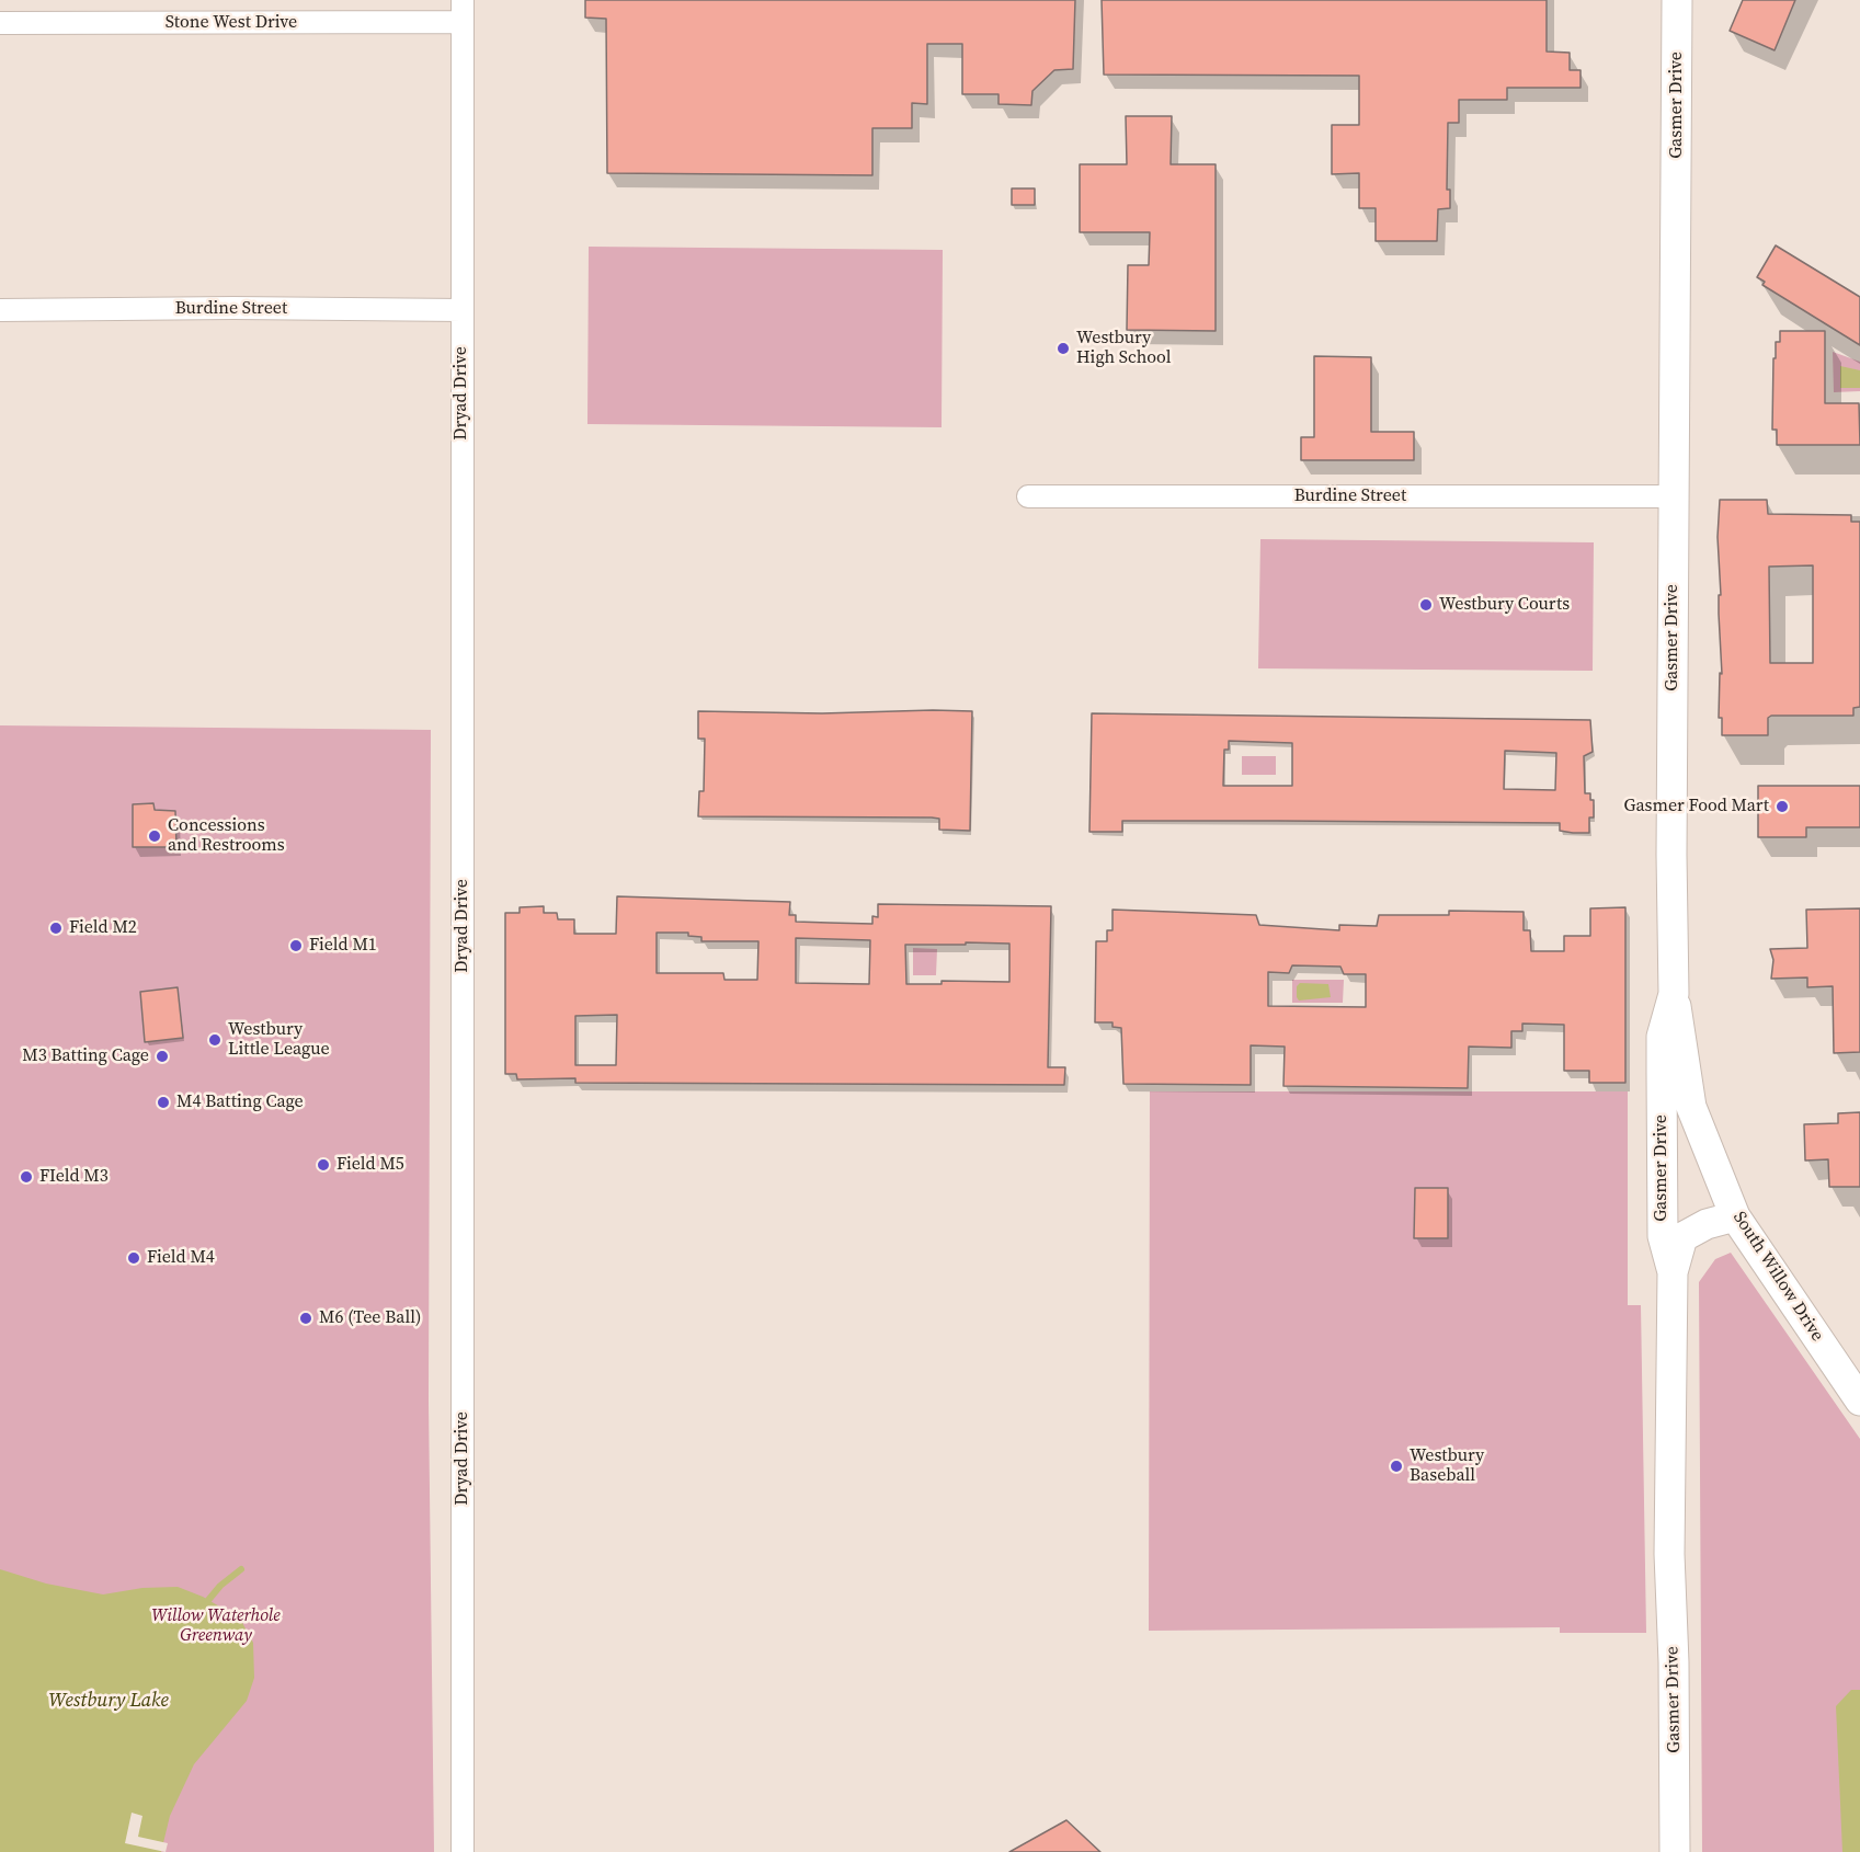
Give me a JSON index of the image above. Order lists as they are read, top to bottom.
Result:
{
  "streets": {
    "street": [
      "Stone West Drive",
      "Gasmer Drive",
      "Burdine Street",
      "Dryad Drive",
      "South Willow Drive"
    ]
  },
  "crossings": [
    ["Stone West Drive", "Dryad Drive"],
    ["Gasmer Drive", "Burdine Street"],
    ["Gasmer Drive", "South Willow Drive"],
    ["Burdine Street", "Dryad Drive"]
  ],
  "water": ["Westbury Lake"],
  "parks": ["Willow Waterhole Greenway"],
  "places": [
    "Westbury High School",
    "Westbury Courts",
    "Gasmer Food Mart",
    "Concessions and Restrooms",
    "Field M2",
    "Field M1",
    "Westbury Little League",
    "M3 Batting Cage",
    "M4 Batting Cage",
    "Field M5",
    "FIeld M3",
    "Field M4",
    "M6 (Tee Ball)",
    "Westbury Baseball"
  ]
}
